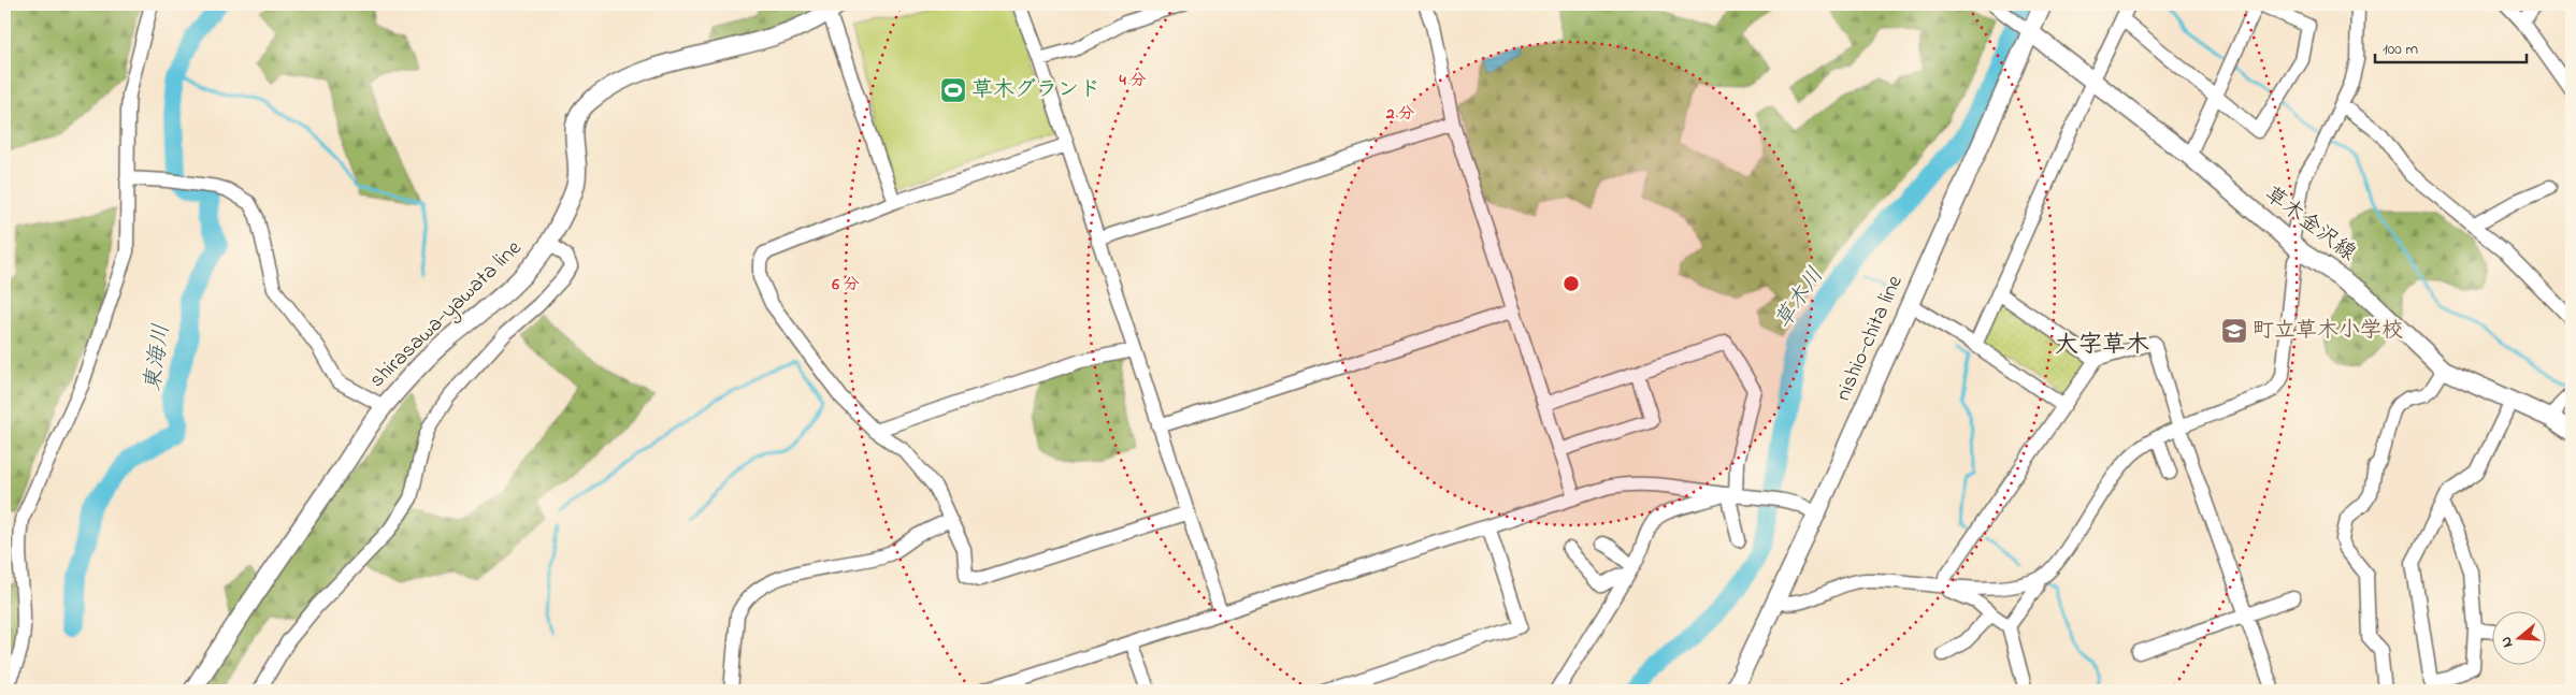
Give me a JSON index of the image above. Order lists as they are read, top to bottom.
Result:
{
  "streets": {
    "main road": ["草木金沢線", "shirasawa-yawata line", "nishio-chita line"]
  },
  "crossings": [
    ["草木金沢線", "nishio-chita line"]
  ],
  "districts": ["大字草木"],
  "water": ["草木川", "東海川"],
  "places": {
    "sports": ["草木グランド"],
    "school or university": ["町立草木小学校"]
  },
  "scale_bar": "100 m",
  "north": "left",
  "rings": ["4 分", "2 分", "6 分"]
}
